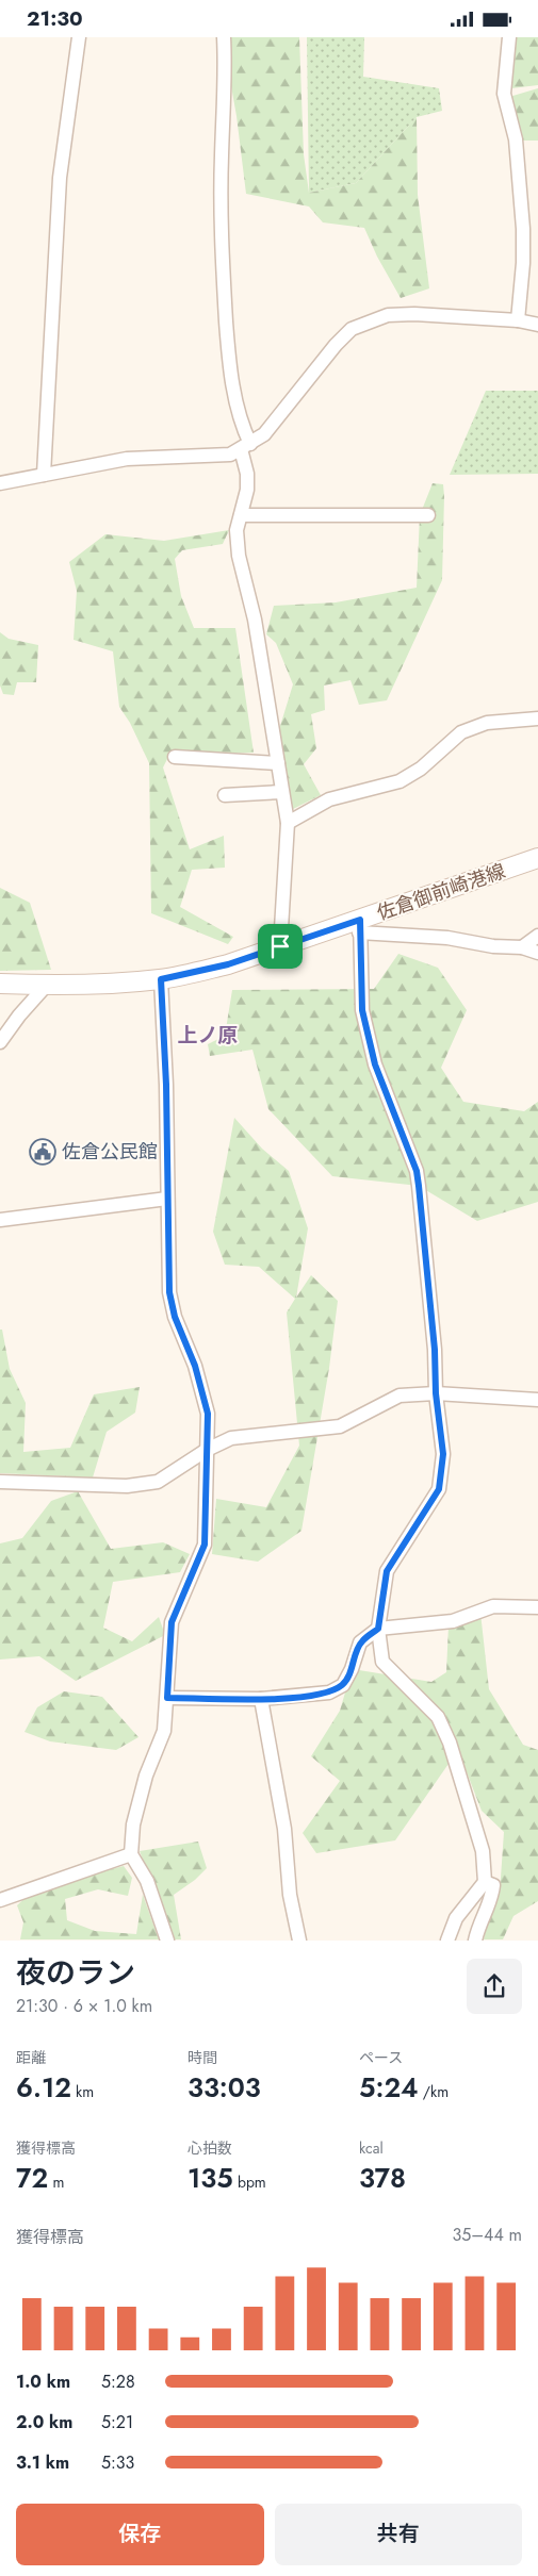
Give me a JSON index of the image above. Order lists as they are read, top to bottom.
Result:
{
  "streets": {
    "main road": ["佐倉御前崎港線"]
  },
  "districts": ["上ノ原"],
  "places": {
    "public building": ["佐倉公民館"]
  },
  "page": {
    "status": "21:30",
    "heading": ["夜のラン", "21:30 · 6 × 1.0 km"],
    "stats": [
      ["距離", "6.12 km"],
      ["時間", "33:03"],
      ["ペース", "5:24 /km"],
      ["獲得標高", "72 m"],
      ["心拍数", "135 bpm"],
      ["kcal", "378"]
    ],
    "chart": ["獲得標高", "35–44 m"],
    "list": [
      {
        "name": "1.0 km",
        "note": "5:28"
      },
      {
        "name": "2.0 km",
        "note": "5:21"
      },
      {
        "name": "3.1 km",
        "note": "5:33"
      }
    ],
    "buttons": ["保存", "共有"]
  }
}
